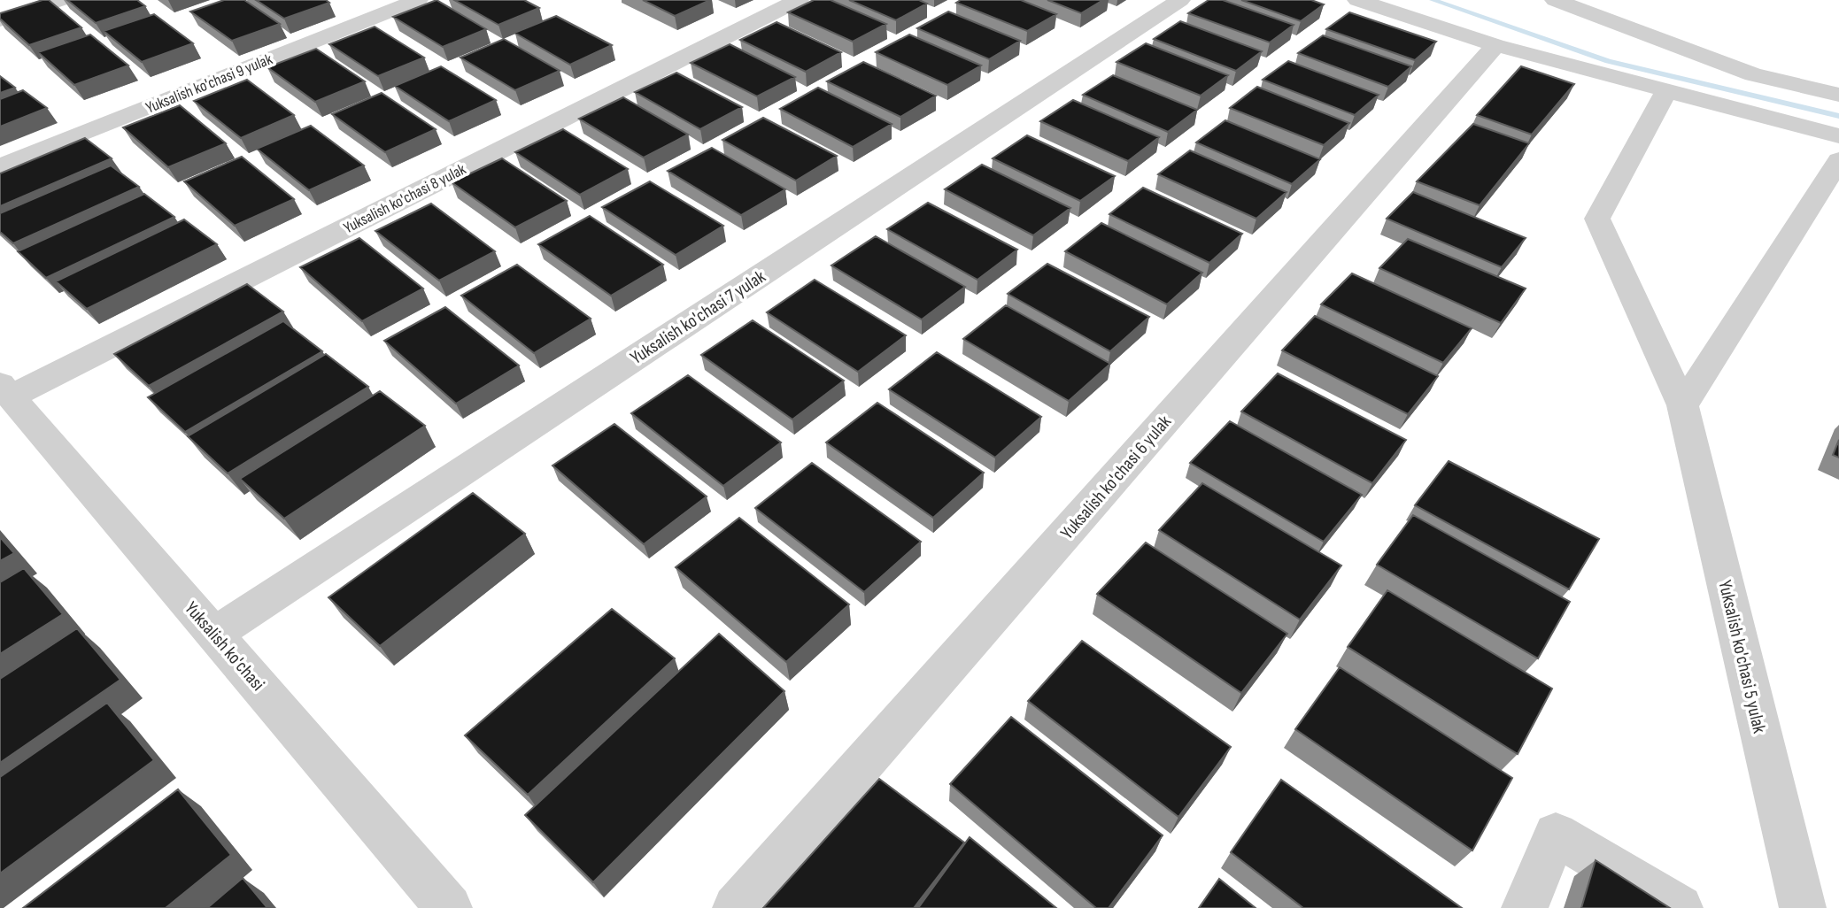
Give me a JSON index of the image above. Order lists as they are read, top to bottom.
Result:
{
  "streets": {
    "street": [
      "Yuksalish ko'chasi 9 yulak",
      "Yuksalish ko'chasi 8 yulak",
      "Yuksalish ko'chasi 7 yulak",
      "Yuksalish ko'chasi 6 yulak",
      "Yuksalish ko'chasi",
      "Yuksalish ko'chasi 5 yulak"
    ]
  },
  "crossings": [
    ["Yuksalish ko'chasi 8 yulak", "Yuksalish ko'chasi"],
    ["Yuksalish ko'chasi 7 yulak", "Yuksalish ko'chasi"]
  ]
}
